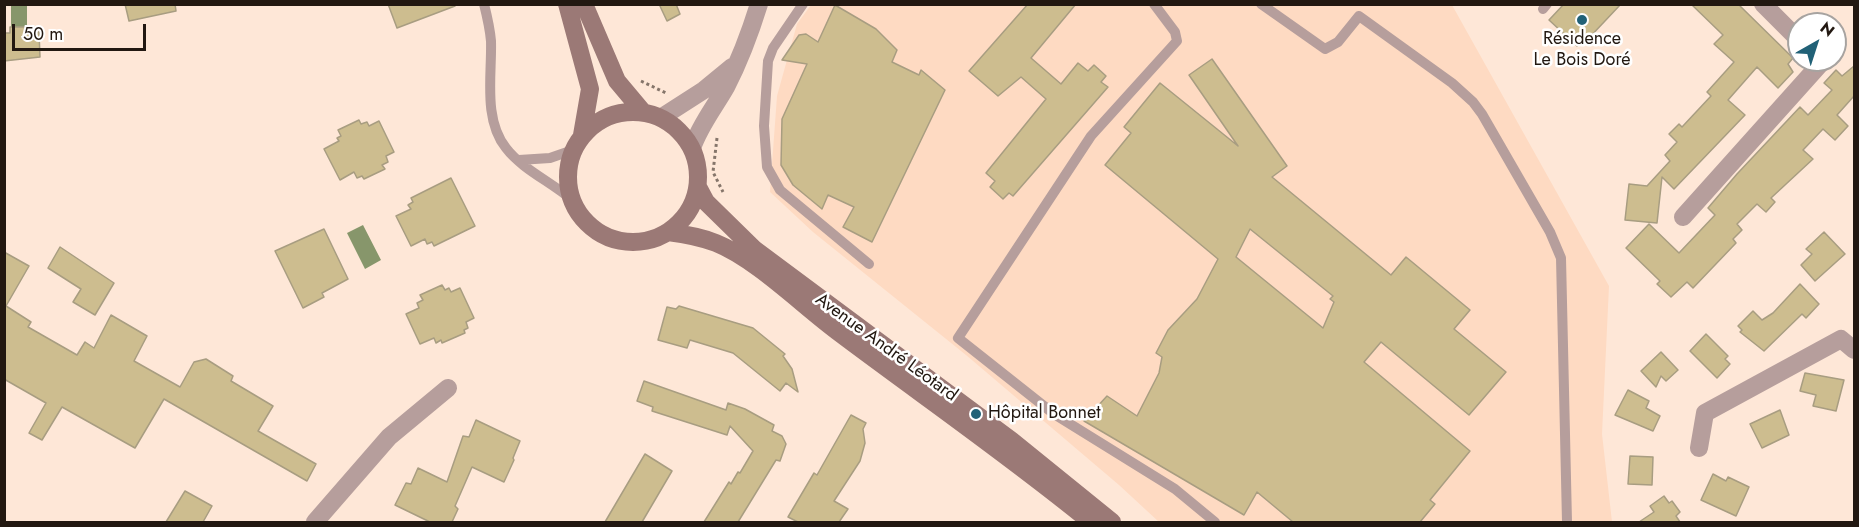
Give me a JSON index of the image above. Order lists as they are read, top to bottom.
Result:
{
  "streets": {
    "main road": ["Avenue André Léotard"]
  },
  "places": ["Résidence Le Bois Doré", "Hôpital Bonnet"],
  "scale_bar": "50 m",
  "north": "top right"
}
